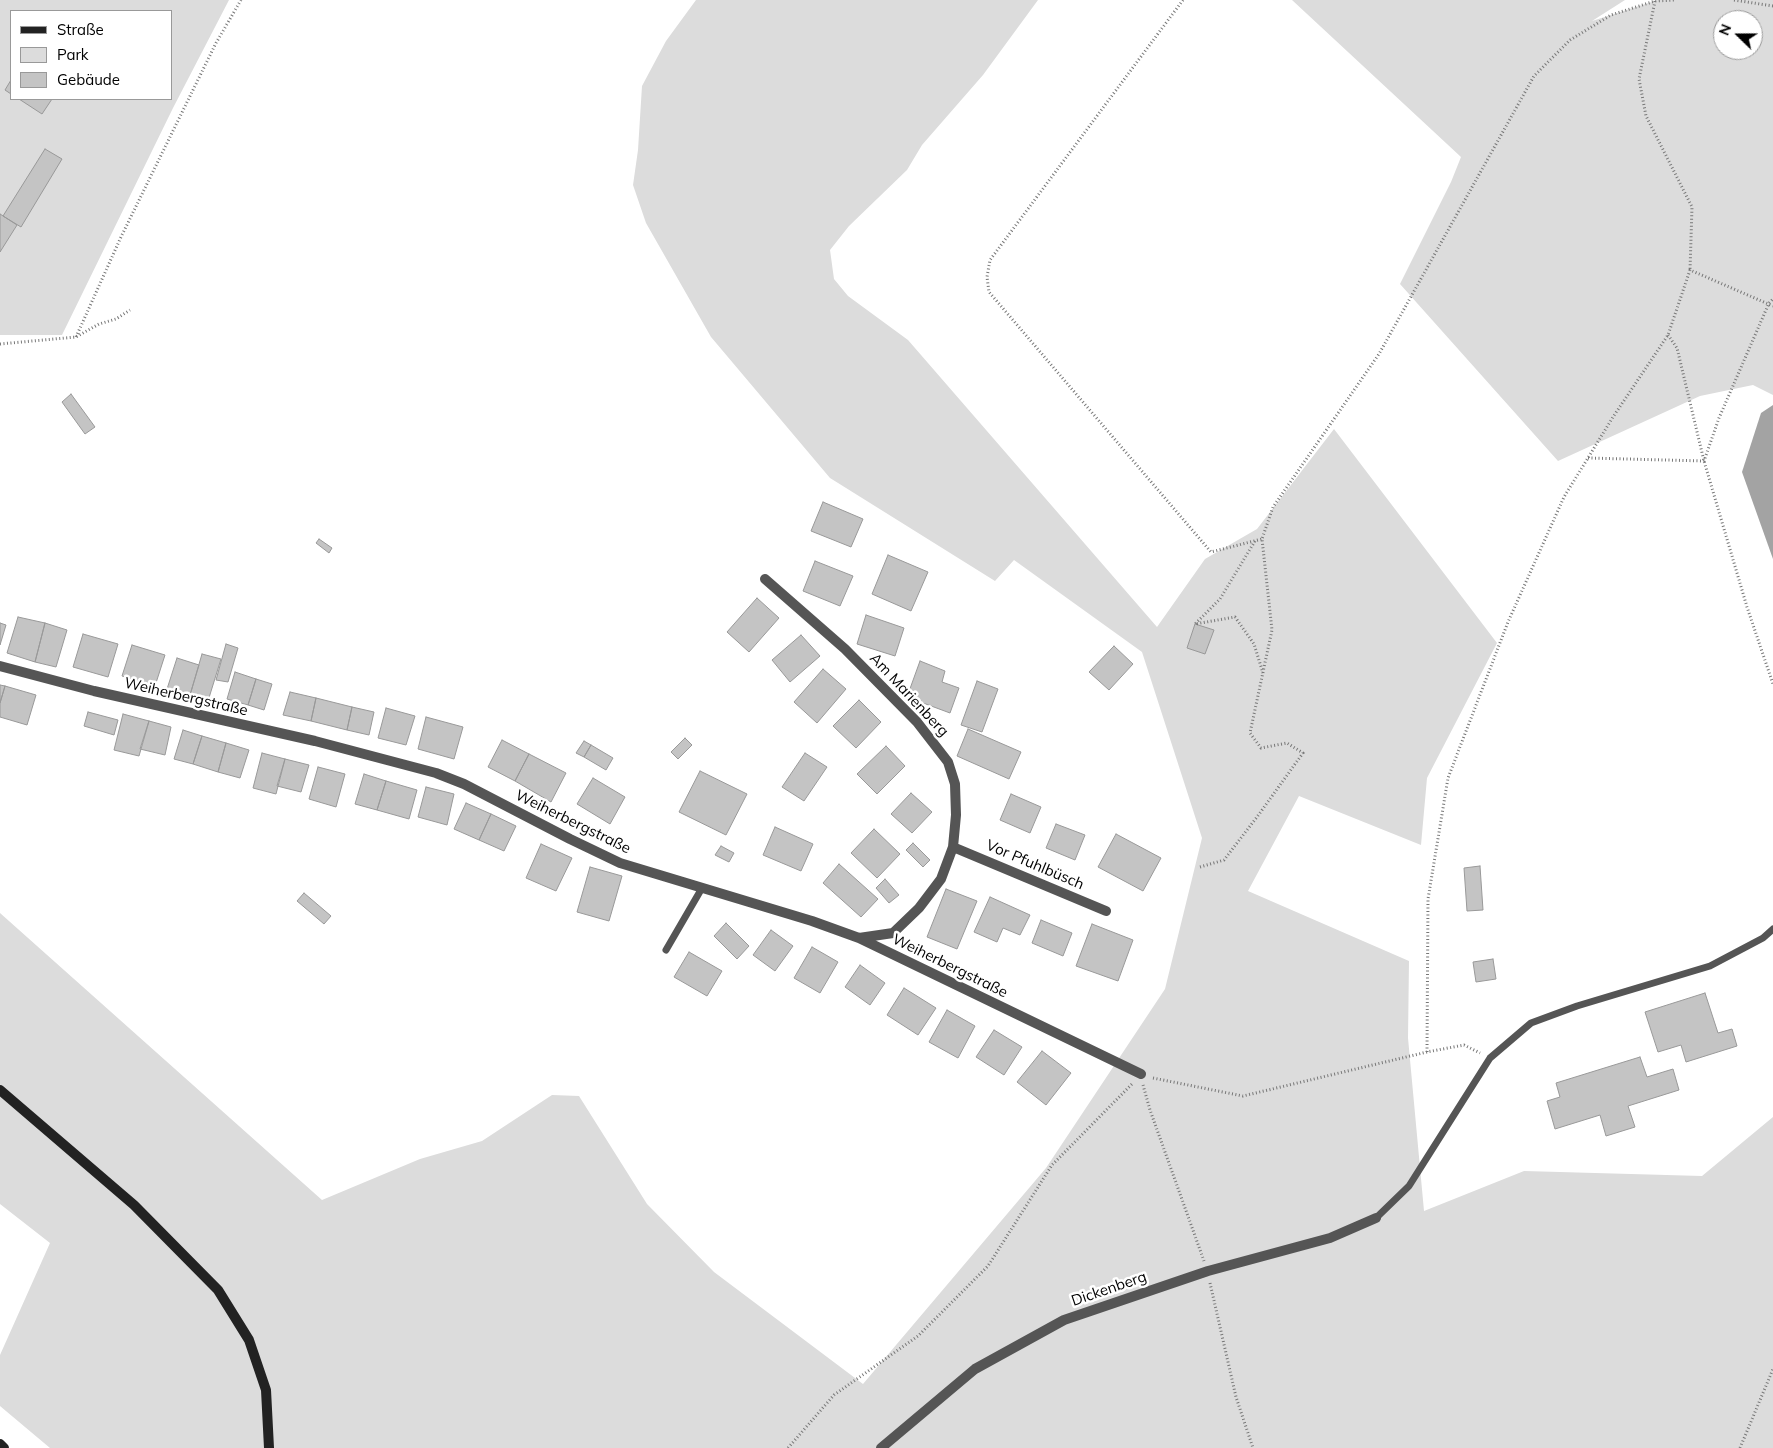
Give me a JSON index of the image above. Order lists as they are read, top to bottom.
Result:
{
  "streets": {
    "street": [
      "Am Marienberg",
      "Weiherbergstraße",
      "Vor Pfuhlbüsch",
      "Dickenberg"
    ]
  },
  "crossings": [
    ["Am Marienberg", "Weiherbergstraße"],
    ["Am Marienberg", "Vor Pfuhlbüsch"]
  ],
  "legend": ["Straße", "Park", "Gebäude"],
  "north": "left"
}
